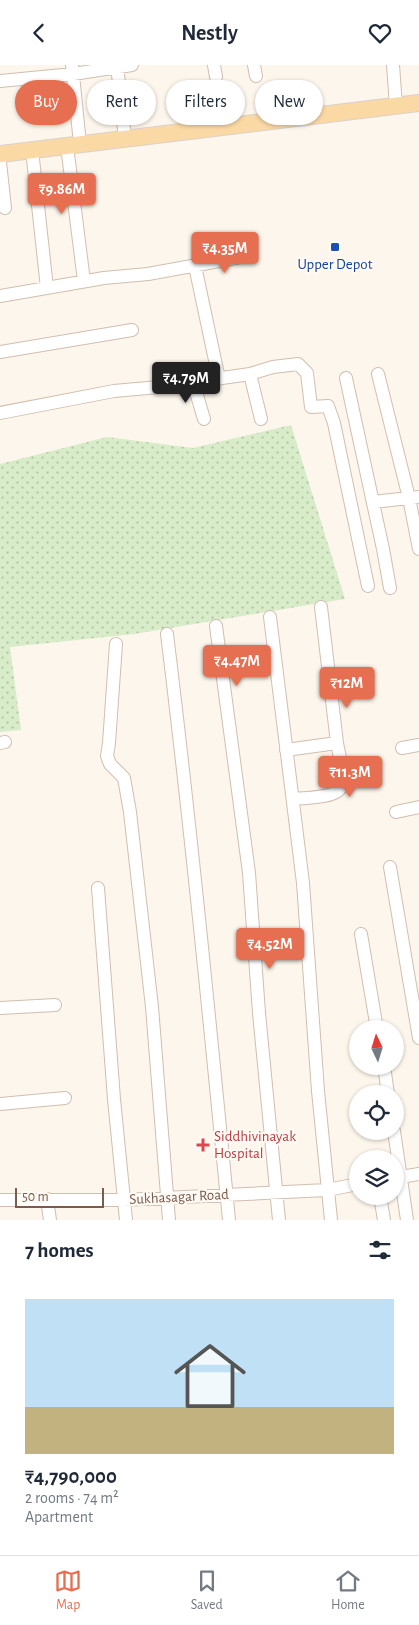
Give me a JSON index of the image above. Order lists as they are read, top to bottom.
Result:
{
  "streets": {
    "street": ["Sukhasagar Road"]
  },
  "places": {
    "transit": ["Upper Depot"],
    "health": ["Siddhivinayak Hospital"]
  },
  "scale_bar": "50 m",
  "north": "top",
  "page": {
    "header": "Nestly",
    "chip": [
      "Buy",
      "Rent",
      "Filters",
      "New"
    ],
    "price": [
      "₹9.86M",
      "₹4.35M",
      "₹4.79M",
      "₹4.47M",
      "₹12M",
      "₹11.3M",
      "₹4.52M"
    ],
    "scale": "50 m",
    "heading": "7 homes",
    "list": [
      {
        "name": "₹4,790,000",
        "note": "2 rooms · 74 m² · Apartment"
      }
    ],
    "tabs": ["Map", "Saved", "Home"]
  }
}
